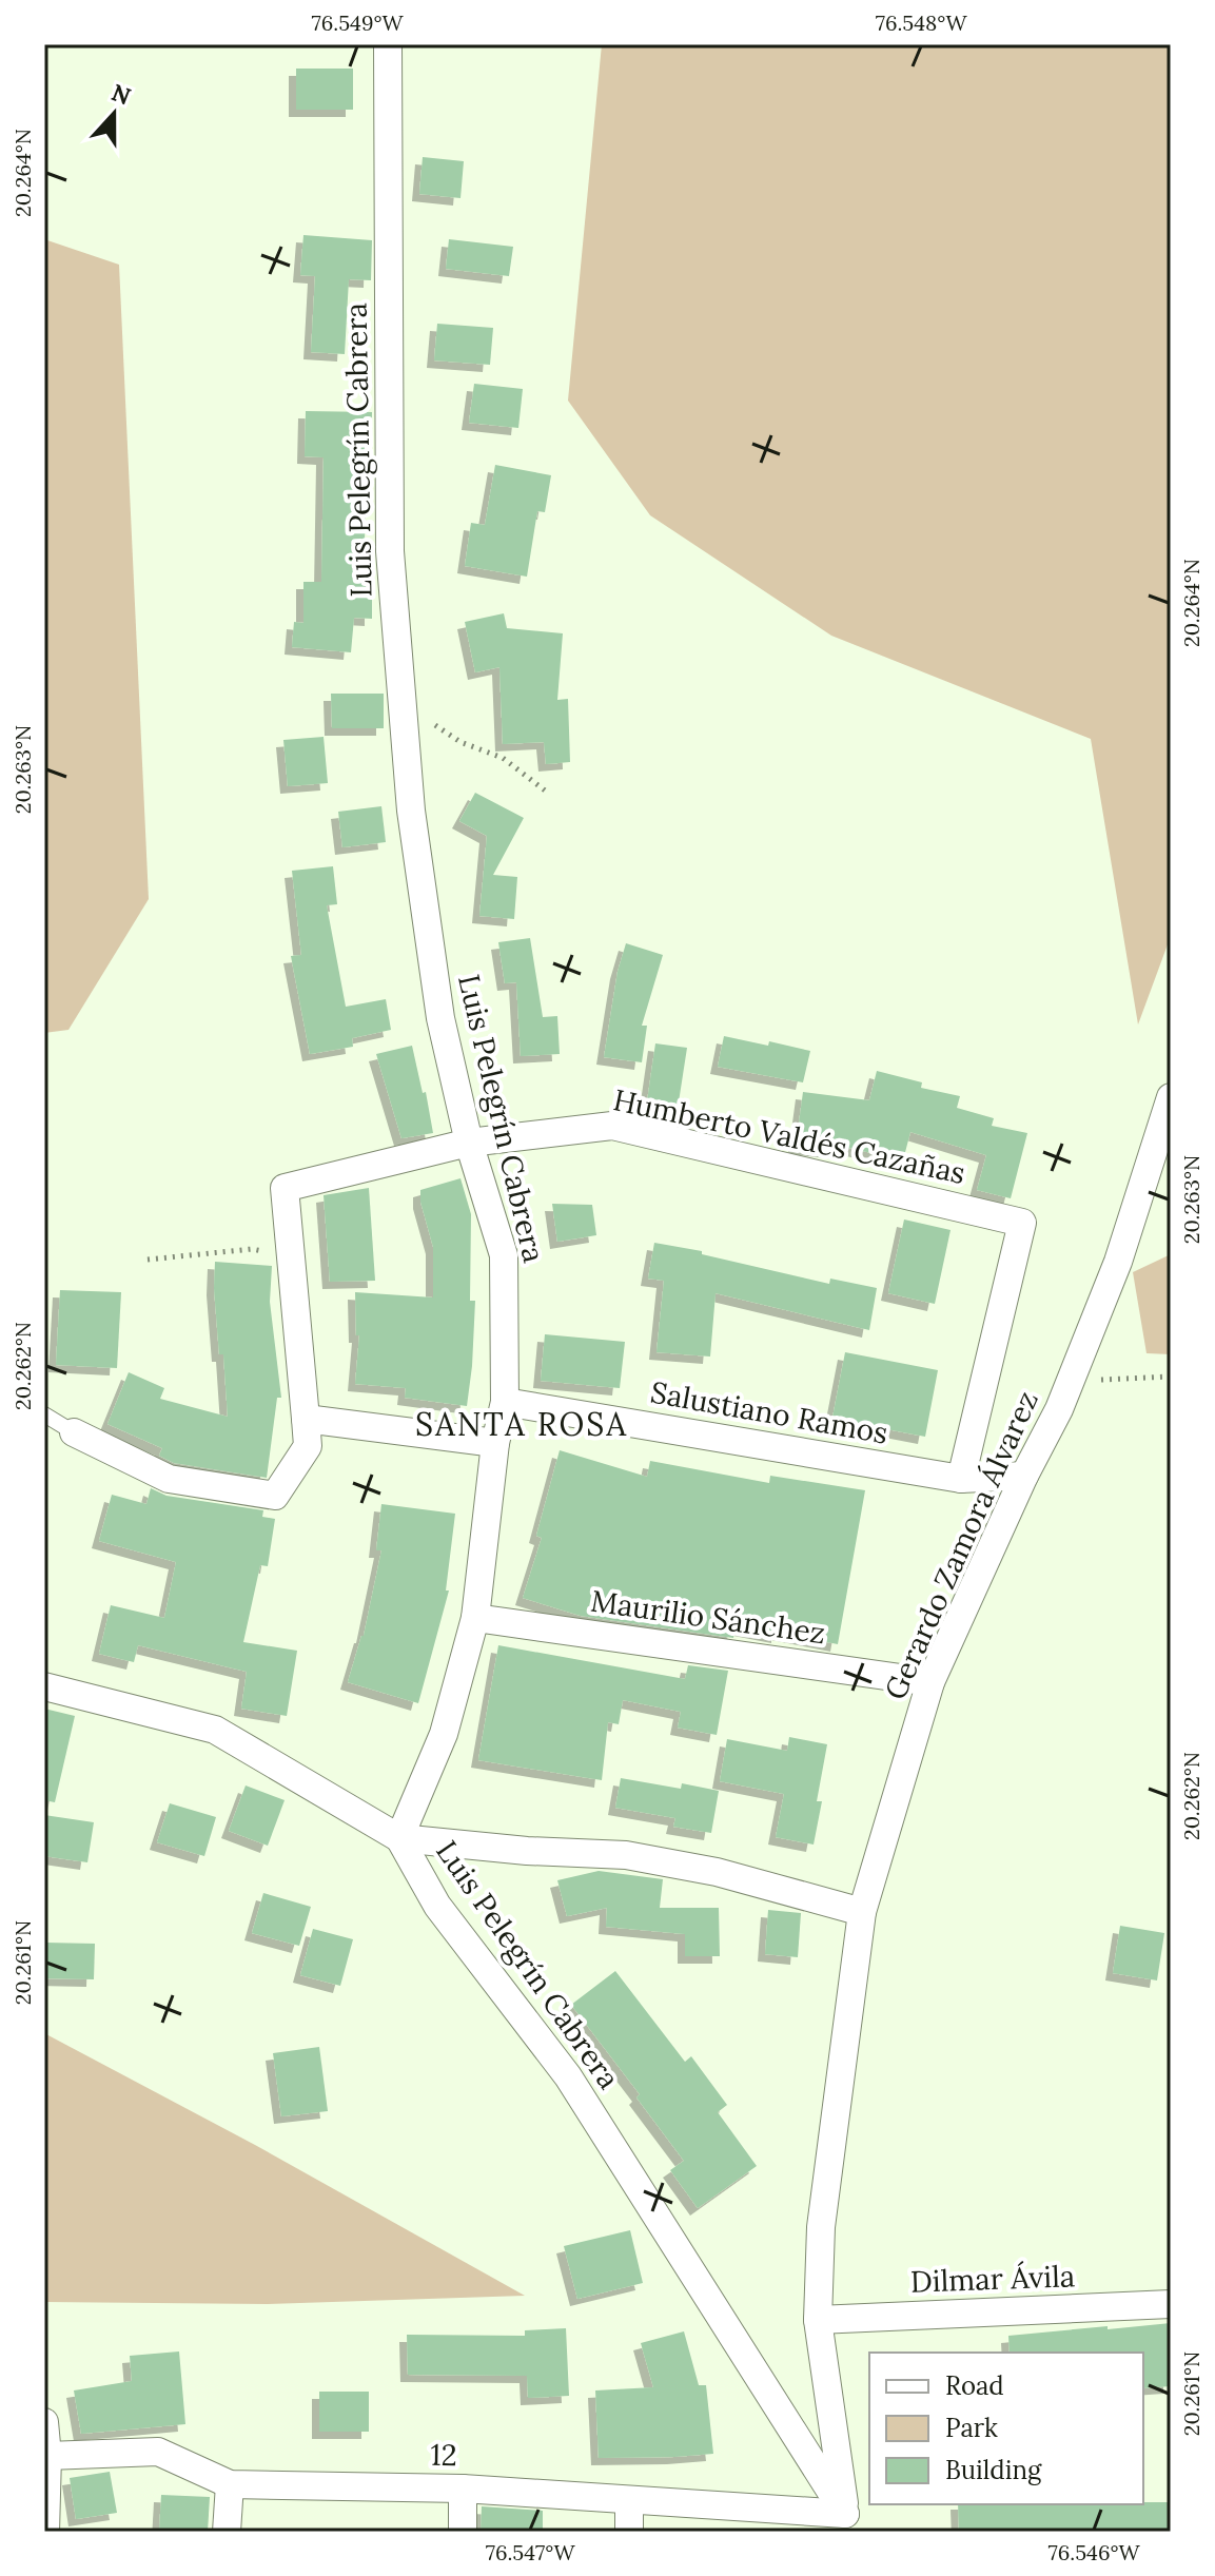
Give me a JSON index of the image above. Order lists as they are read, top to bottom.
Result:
{
  "streets": {
    "street": [
      "Luis Pelegrín Cabrera",
      "Humberto Valdés Cazañas",
      "Salustiano Ramos",
      "Gerardo Zamora Álvarez",
      "Maurilio Sánchez",
      "Dilmar Ávila",
      "12"
    ]
  },
  "crossings": [
    ["Luis Pelegrín Cabrera", "Humberto Valdés Cazañas"],
    ["Luis Pelegrín Cabrera", "Salustiano Ramos"],
    ["Luis Pelegrín Cabrera", "Gerardo Zamora Álvarez"],
    ["Luis Pelegrín Cabrera", "Maurilio Sánchez"],
    ["Luis Pelegrín Cabrera", "12"],
    ["Humberto Valdés Cazañas", "Salustiano Ramos"],
    ["Salustiano Ramos", "Gerardo Zamora Álvarez"],
    ["Gerardo Zamora Álvarez", "Maurilio Sánchez"],
    ["Gerardo Zamora Álvarez", "Dilmar Ávila"],
    ["Gerardo Zamora Álvarez", "12"]
  ],
  "districts": ["SANTA ROSA"],
  "legend": ["Road", "Park", "Building"],
  "north": "top",
  "coordinates": [
    "76.549°W",
    "76.548°W",
    "20.264°N",
    "20.263°N",
    "20.262°N",
    "20.261°N",
    "76.547°W",
    "76.546°W"
  ]
}
